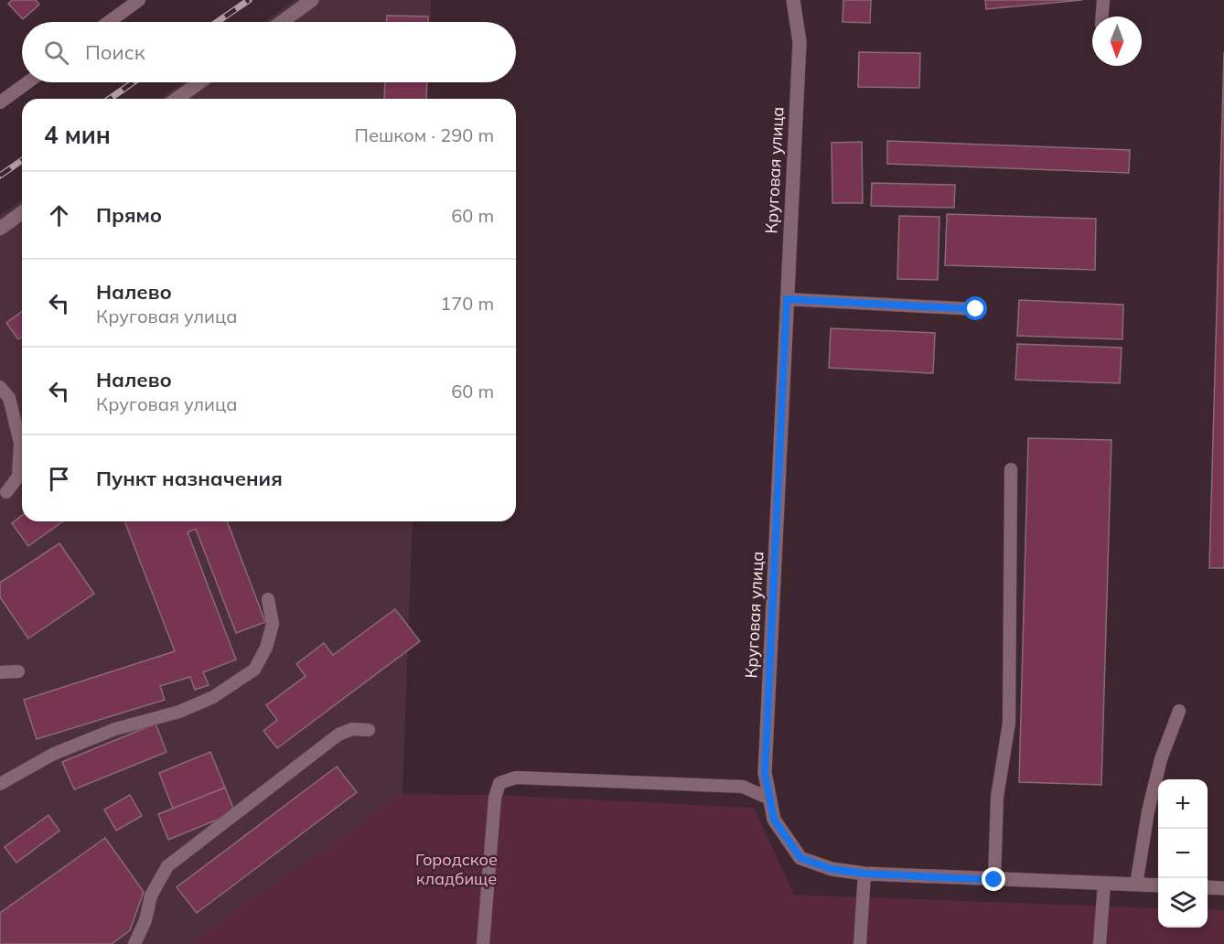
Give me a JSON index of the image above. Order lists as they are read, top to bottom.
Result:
{
  "streets": {
    "street": ["Круговая улица"]
  },
  "parks": ["Городское кладбище"],
  "north": "bottom",
  "page": {
    "search": "Поиск",
    "heading": ["4 мин", "Пешком · 290 m"],
    "list": [
      ["Прямо", "60 m"],
      ["Налево", "Круговая улица", "170 m"],
      ["Налево", "Круговая улица", "60 m"],
      "Пункт назначения"
    ],
    "map_buttons": ["+", "−"]
  }
}
